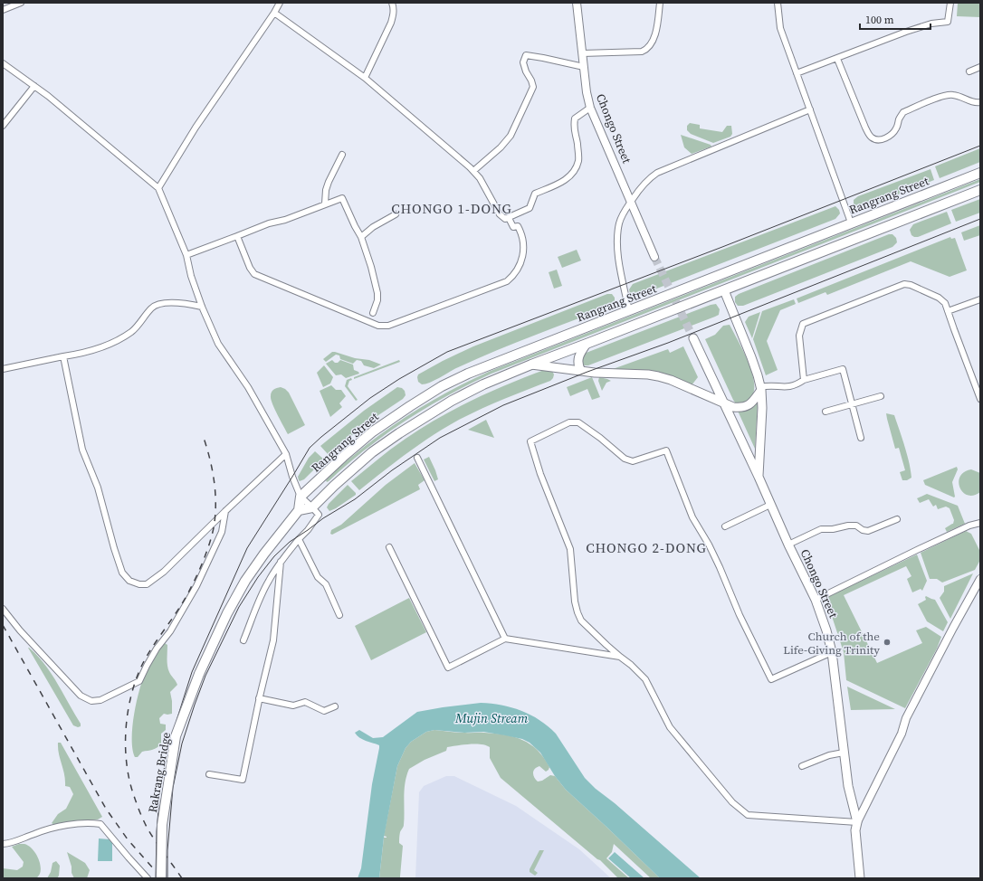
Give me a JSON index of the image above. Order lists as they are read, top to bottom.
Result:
{
  "streets": {
    "main road": ["Chongo Street", "Rangrang Street", "Rakrang Bridge"]
  },
  "districts": ["CHONGO 1-DONG", "CHONGO 2-DONG"],
  "water": ["Mujin Stream"],
  "places": ["Church of the Life-Giving Trinity"],
  "scale_bar": "100 m"
}
